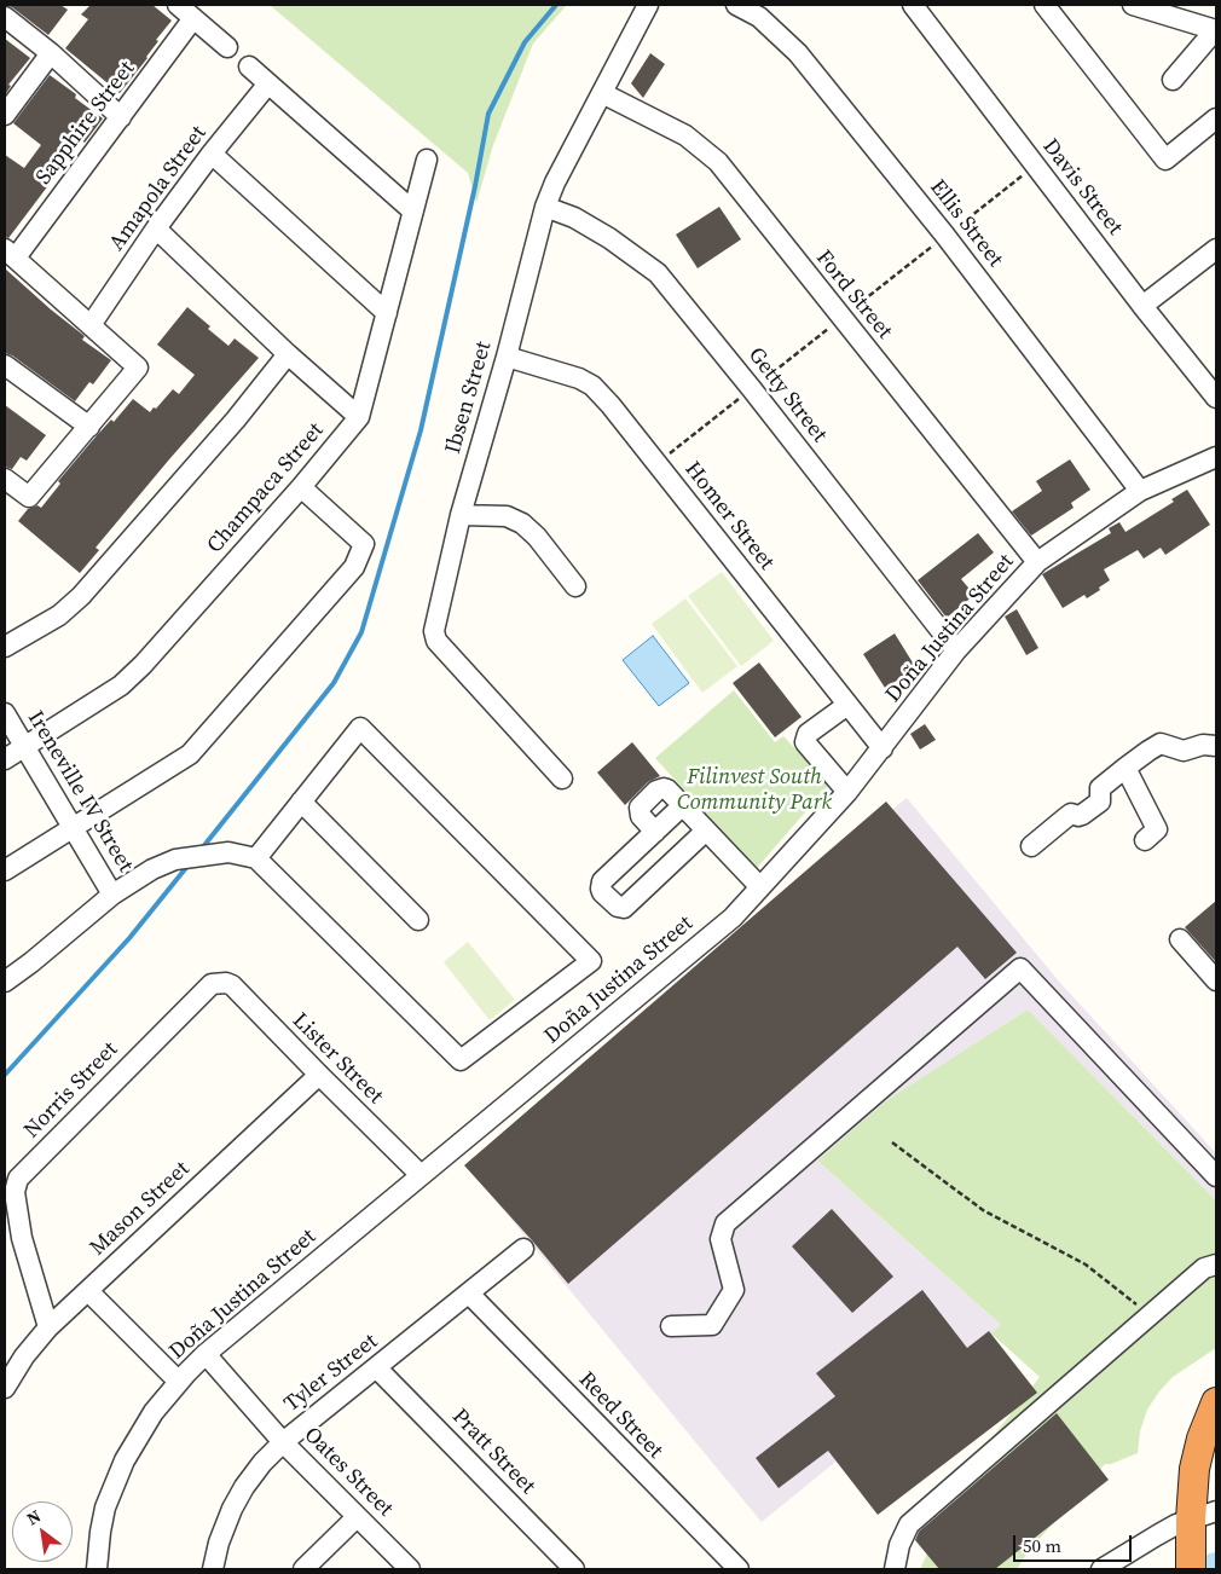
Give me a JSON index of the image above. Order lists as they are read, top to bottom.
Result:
{
  "streets": {
    "street": [
      "Sapphire Street",
      "Davis Street",
      "Amapola Street",
      "Ellis Street",
      "Ford Street",
      "Getty Street",
      "Ibsen Street",
      "Champaca Street",
      "Homer Street",
      "Doña Justina Street",
      "Ireneville IV Street",
      "Lister Street",
      "Norris Street",
      "Mason Street",
      "Tyler Street",
      "Reed Street",
      "Pratt Street",
      "Oates Street"
    ]
  },
  "crossings": [
    ["Ellis Street", "Doña Justina Street"],
    ["Ford Street", "Ibsen Street"],
    ["Ford Street", "Doña Justina Street"],
    ["Getty Street", "Ibsen Street"],
    ["Getty Street", "Doña Justina Street"],
    ["Ibsen Street", "Homer Street"],
    ["Champaca Street", "Ireneville IV Street"],
    ["Homer Street", "Doña Justina Street"],
    ["Doña Justina Street", "Lister Street"],
    ["Doña Justina Street", "Oates Street"],
    ["Lister Street", "Norris Street"],
    ["Lister Street", "Mason Street"],
    ["Norris Street", "Mason Street"],
    ["Tyler Street", "Reed Street"],
    ["Tyler Street", "Pratt Street"],
    ["Tyler Street", "Oates Street"]
  ],
  "parks": ["Filinvest South Community Park"],
  "scale_bar": "50 m",
  "north": "top left"
}
